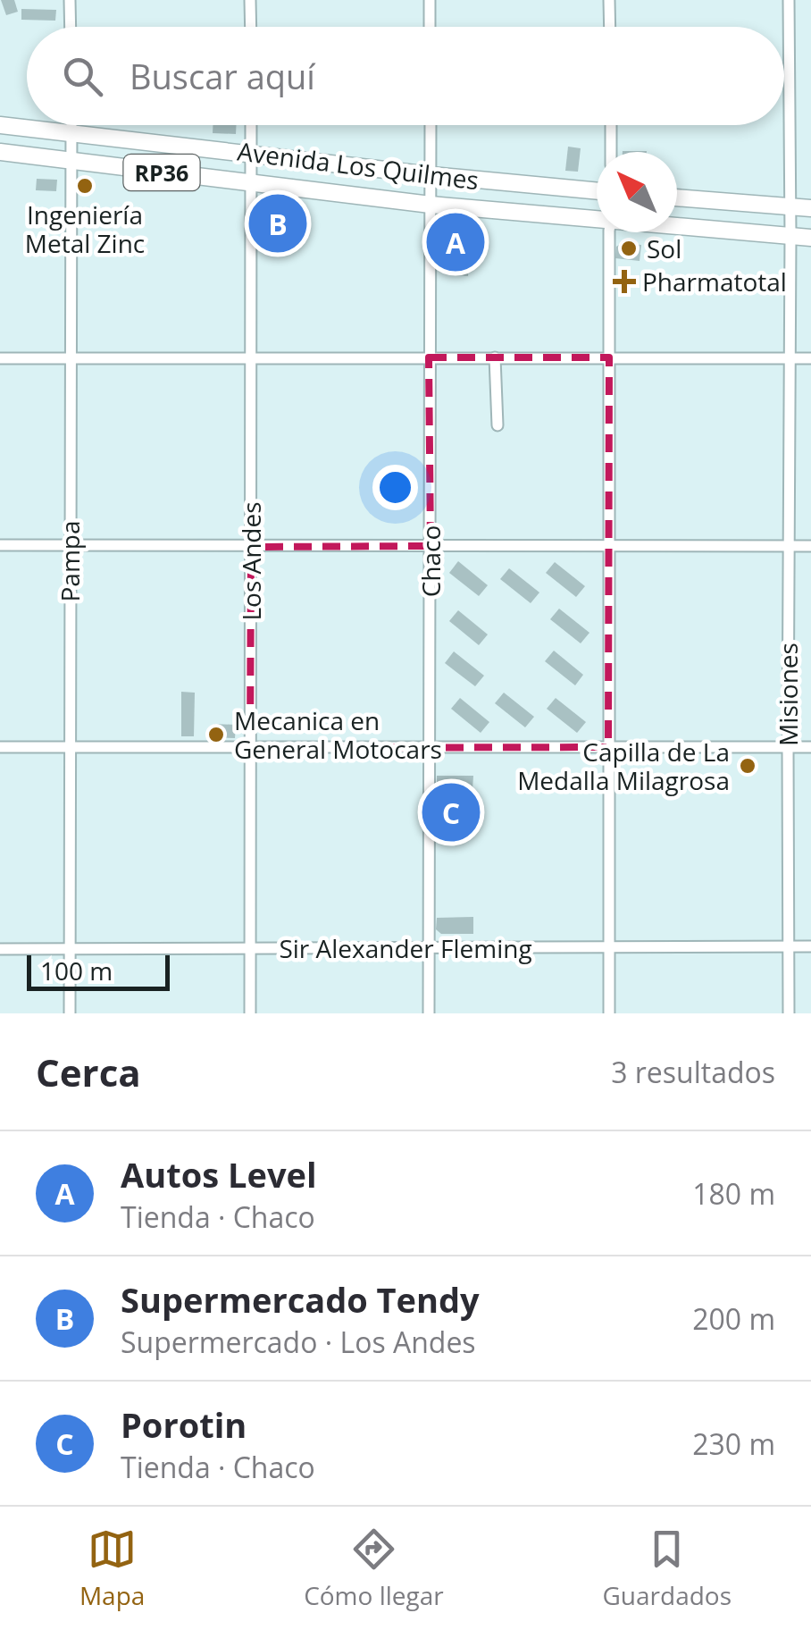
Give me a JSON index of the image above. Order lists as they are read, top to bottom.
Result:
{
  "streets": {
    "main road": ["Avenida Los Quilmes", "RP36"],
    "street": [
      "Pampa",
      "Los Andes",
      "Chaco",
      "Misiones",
      "Sir Alexander Fleming"
    ]
  },
  "crossings": [
    ["Avenida Los Quilmes", "Pampa"],
    ["Avenida Los Quilmes", "Los Andes"],
    ["Avenida Los Quilmes", "Chaco"],
    ["Avenida Los Quilmes", "Misiones"],
    ["Pampa", "Sir Alexander Fleming"],
    ["Los Andes", "Sir Alexander Fleming"],
    ["Chaco", "Sir Alexander Fleming"],
    ["Misiones", "Sir Alexander Fleming"]
  ],
  "places": {
    "other": [
      "Ingeniería Metal Zinc",
      "Sol",
      "Mecanica en General Motocars",
      "Capilla de La Medalla Milagrosa"
    ],
    "health": ["Pharmatotal"]
  },
  "scale_bar": "100 m",
  "north": "top left",
  "page": {
    "search": "Buscar aquí",
    "pins": ["B", "A", "C"],
    "scale": "100 m",
    "heading": ["Cerca", "3 resultados"],
    "list": [
      {
        "mark": "A",
        "name": "Autos Level",
        "note": "Tienda · Chaco",
        "value": "180 m"
      },
      {
        "mark": "B",
        "name": "Supermercado Tendy",
        "note": "Supermercado · Los Andes",
        "value": "200 m"
      },
      {
        "mark": "C",
        "name": "Porotin",
        "note": "Tienda · Chaco",
        "value": "230 m"
      }
    ],
    "nav": ["Mapa", "Cómo llegar", "Guardados"]
  }
}
